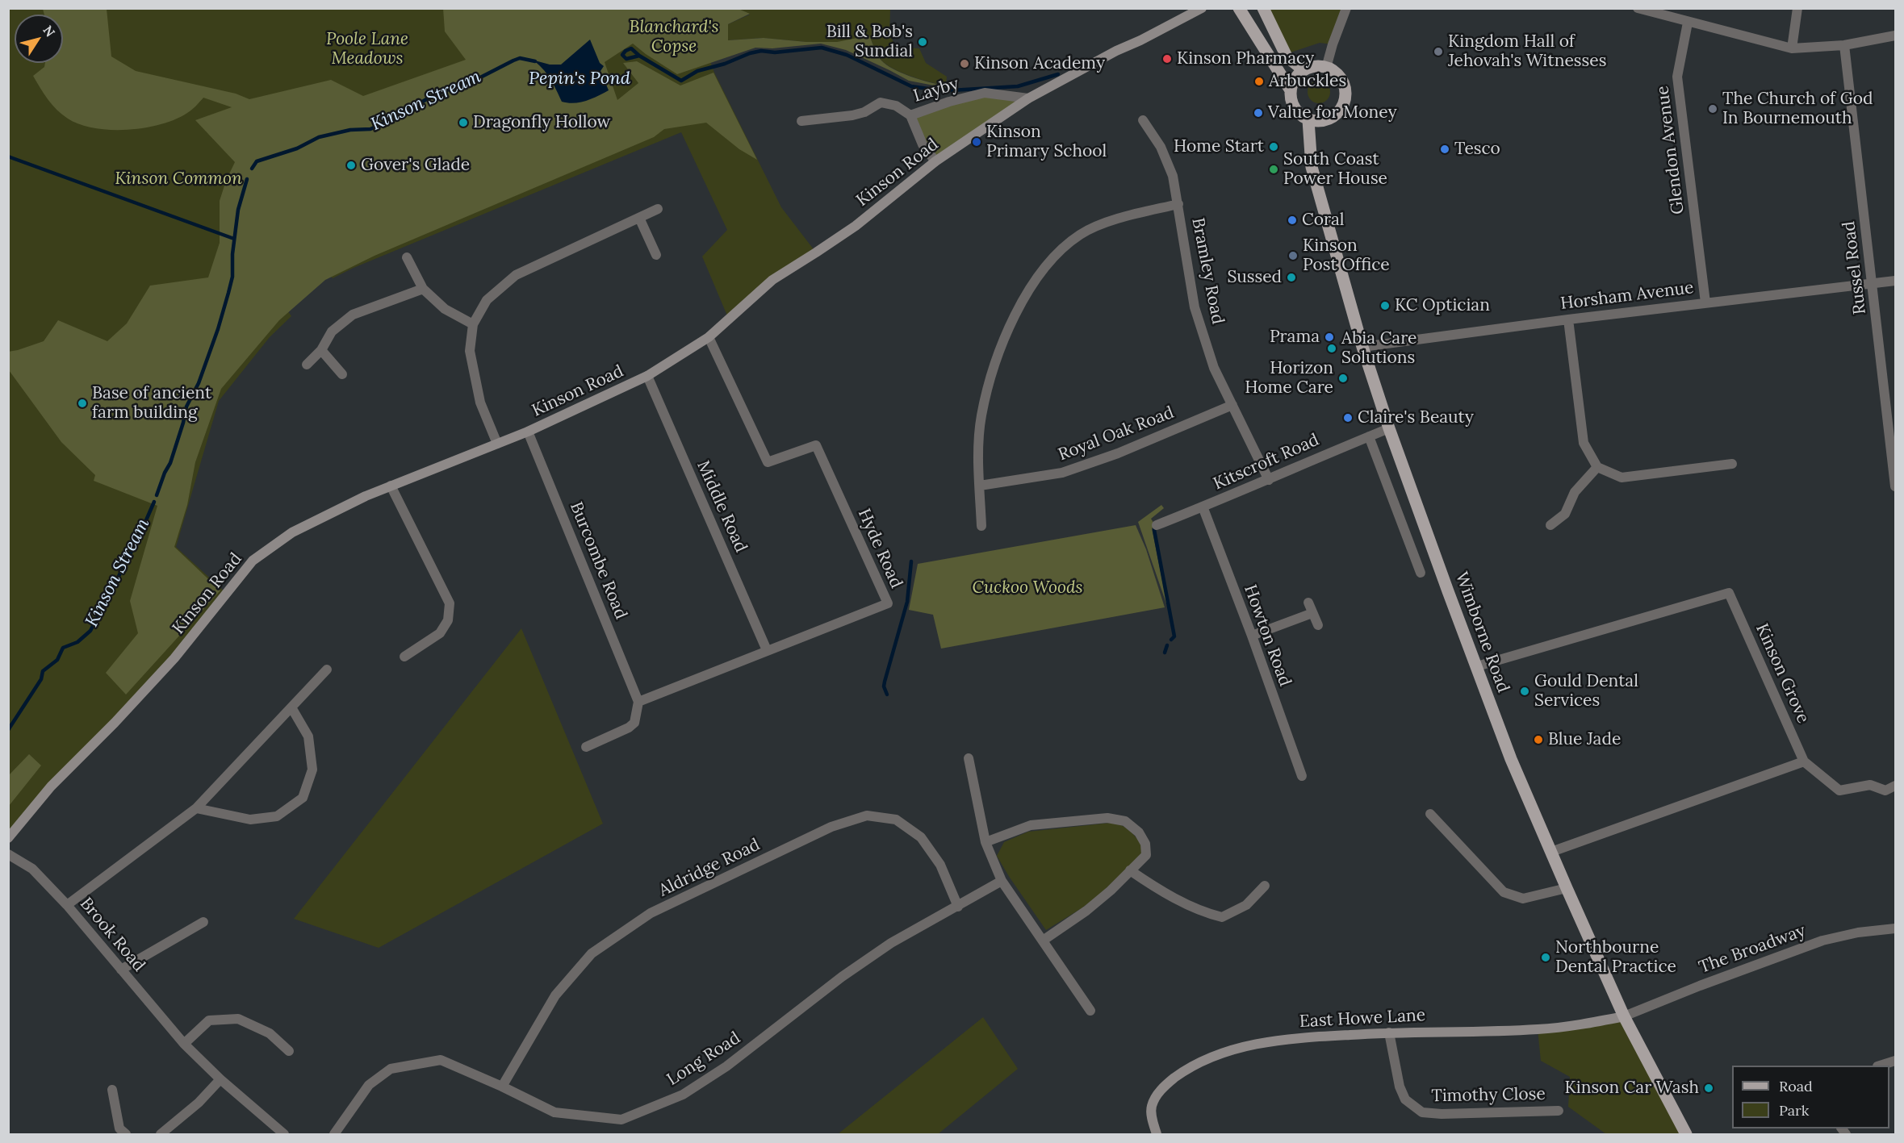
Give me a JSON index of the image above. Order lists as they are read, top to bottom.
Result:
{
  "streets": {
    "main road": ["Wimborne Road"],
    "street": [
      "Layby",
      "Glendon Avenue",
      "Kinson Road",
      "Russel Road",
      "Bramley Road",
      "Horsham Avenue",
      "Royal Oak Road",
      "Kitscroft Road",
      "Middle Road",
      "Hyde Road",
      "Burcombe Road",
      "Howton Road",
      "Kinson Grove",
      "Aldridge Road",
      "Brook Road",
      "The Broadway",
      "East Howe Lane",
      "Long Road",
      "Timothy Close"
    ]
  },
  "crossings": [
    ["Layby", "Kinson Road"],
    ["Glendon Avenue", "Horsham Avenue"],
    ["Kinson Road", "Middle Road"],
    ["Kinson Road", "Hyde Road"],
    ["Kinson Road", "Burcombe Road"],
    ["Russel Road", "Horsham Avenue"],
    ["Bramley Road", "Royal Oak Road"],
    ["Bramley Road", "Kitscroft Road"],
    ["Horsham Avenue", "Wimborne Road"],
    ["Kitscroft Road", "Wimborne Road"],
    ["Kitscroft Road", "Howton Road"],
    ["Middle Road", "Hyde Road"],
    ["Hyde Road", "Burcombe Road"],
    ["Wimborne Road", "Kinson Grove"],
    ["Wimborne Road", "The Broadway"],
    ["Wimborne Road", "East Howe Lane"],
    ["Aldridge Road", "Long Road"],
    ["The Broadway", "East Howe Lane"],
    ["East Howe Lane", "Timothy Close"]
  ],
  "water": ["Pepin's Pond", "Kinson Stream"],
  "parks": [
    "Blanchard's Copse",
    "Poole Lane Meadows",
    "Kinson Common",
    "Cuckoo Woods"
  ],
  "places": [
    "Bill & Bob's Sundial",
    "Kingdom Hall of Jehovah's Witnesses",
    "Kinson Pharmacy",
    "Kinson Academy",
    "Arbuckles",
    "The Church of God In Bournemouth",
    "Value for Money",
    "Dragonfly Hollow",
    "Kinson Primary School",
    "Home Start",
    "Tesco",
    "Gover's Glade",
    "South Coast Power House",
    "Coral",
    "Kinson Post Office",
    "Sussed",
    "KC Optician",
    "Prama",
    "Abia Care Solutions",
    "Horizon Home Care",
    "Base of ancient farm building",
    "Claire's Beauty",
    "Gould Dental Services",
    "Blue Jade",
    "Northbourne Dental Practice",
    "Kinson Car Wash"
  ],
  "legend": ["Road", "Park"],
  "north": "top right"
}
